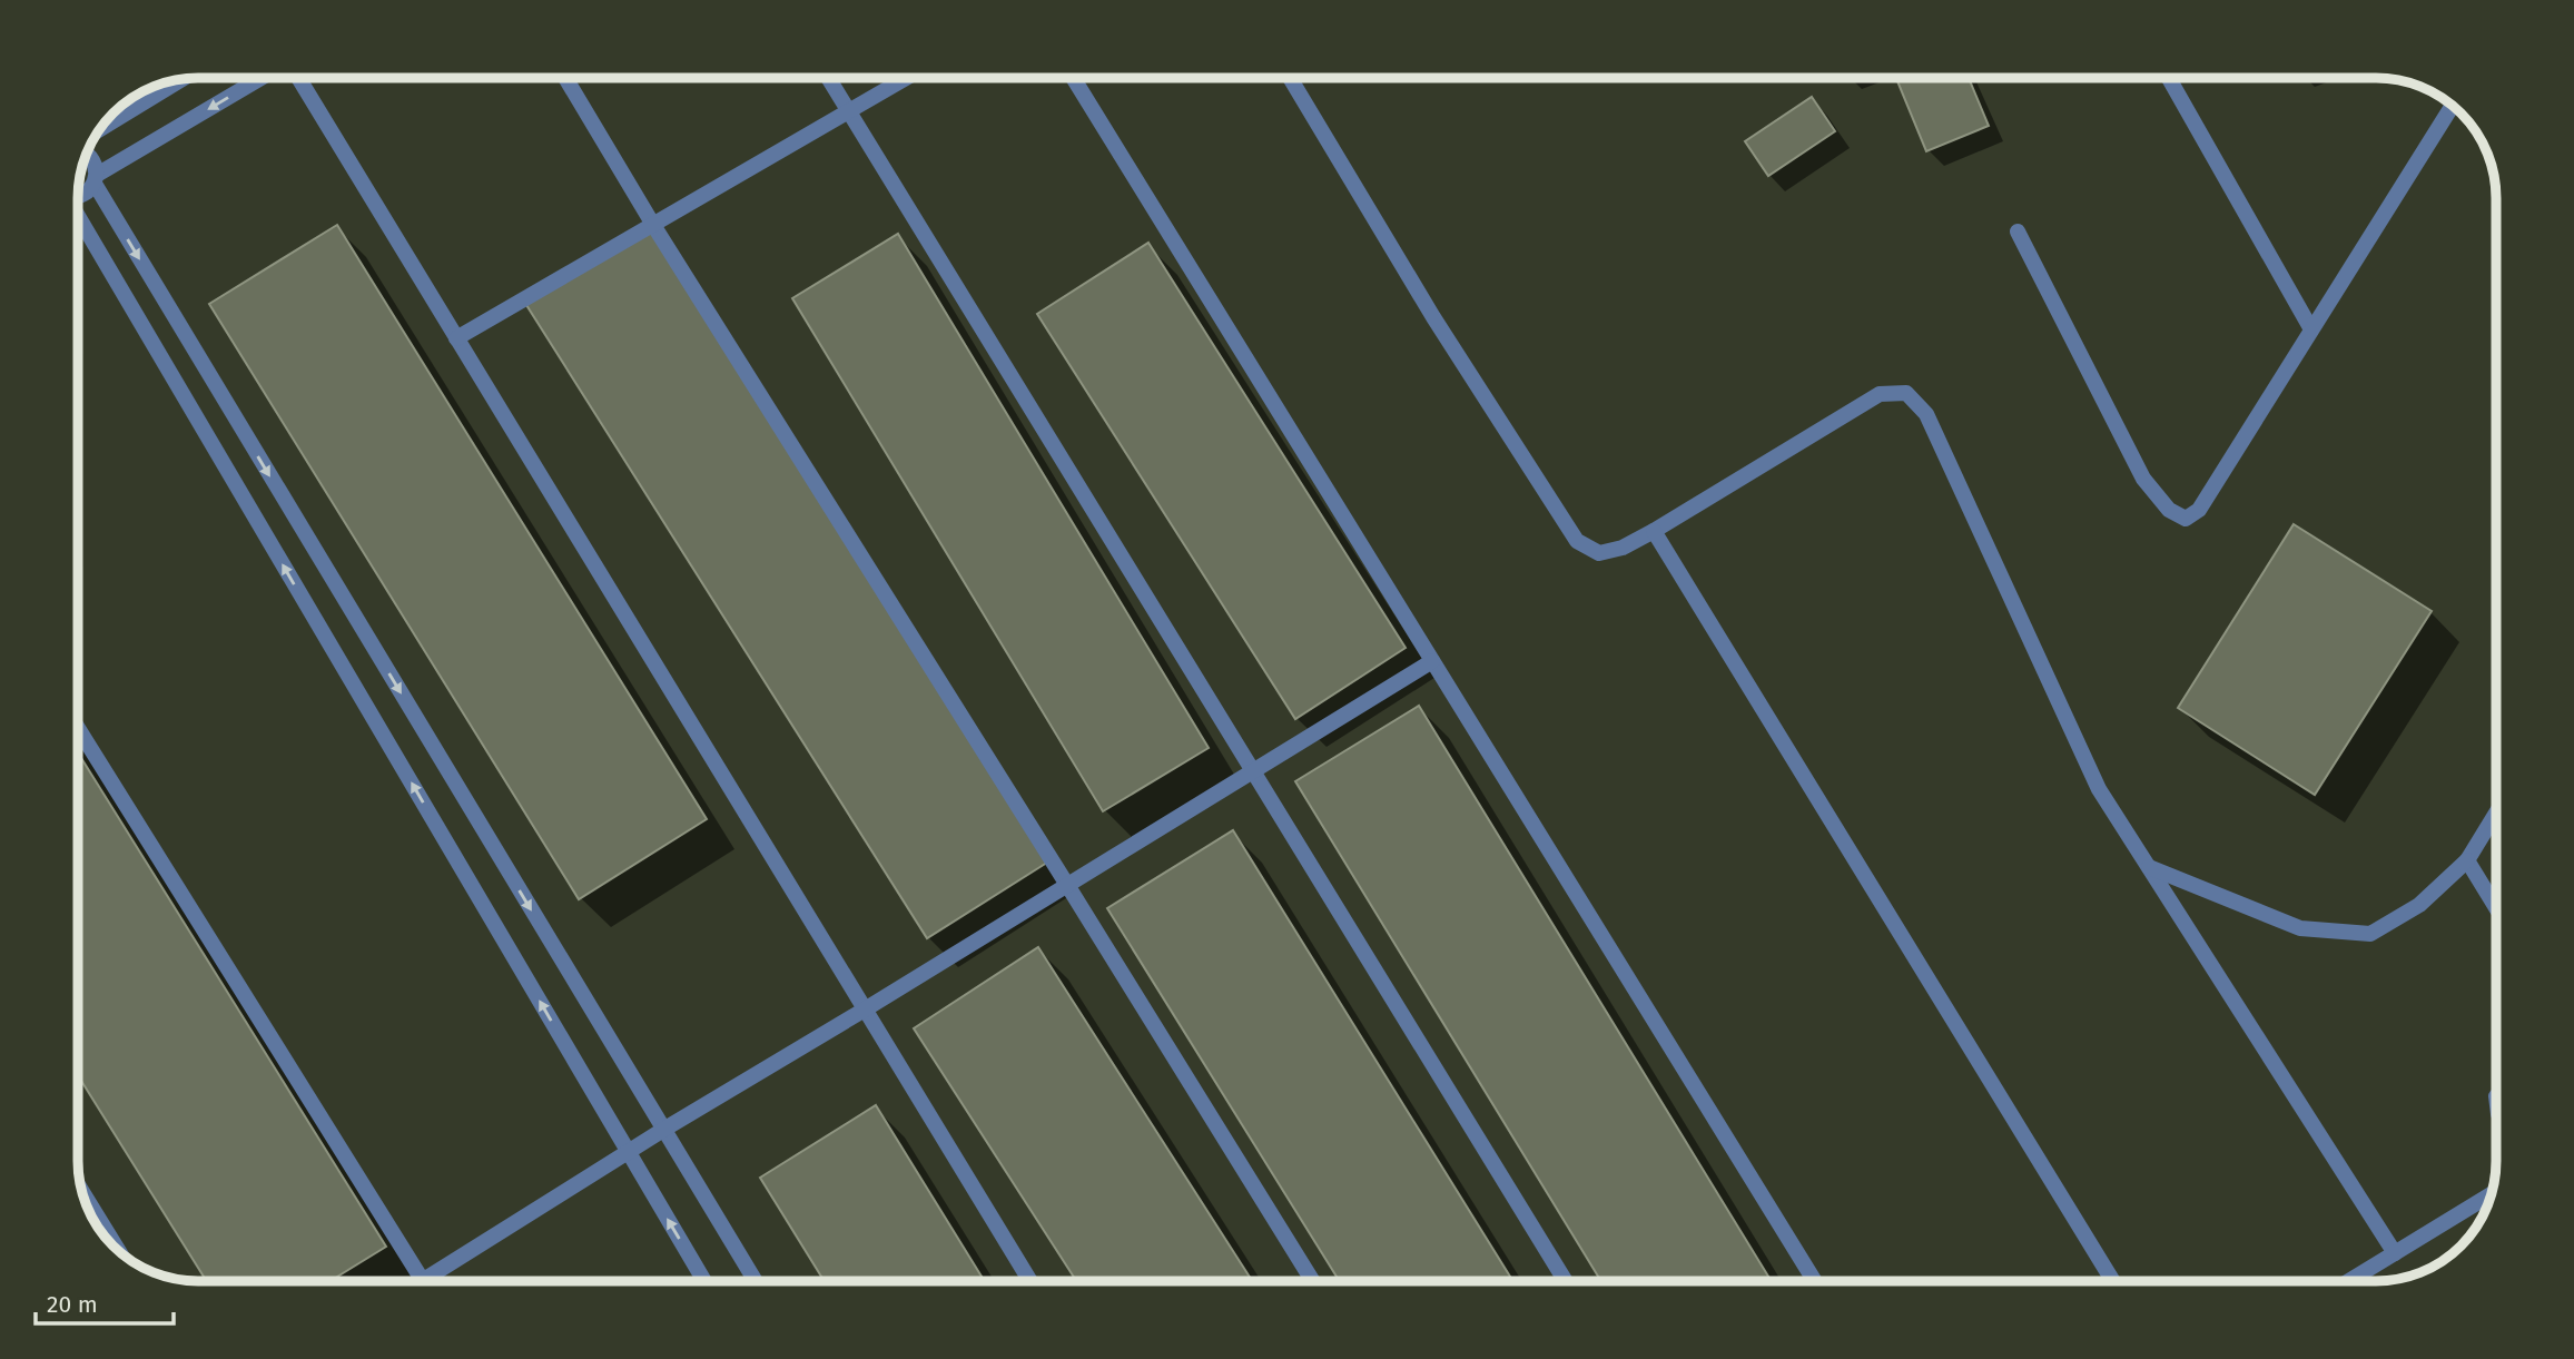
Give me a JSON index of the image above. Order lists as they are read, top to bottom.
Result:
{
  "scale_bar": "20 m"
}
